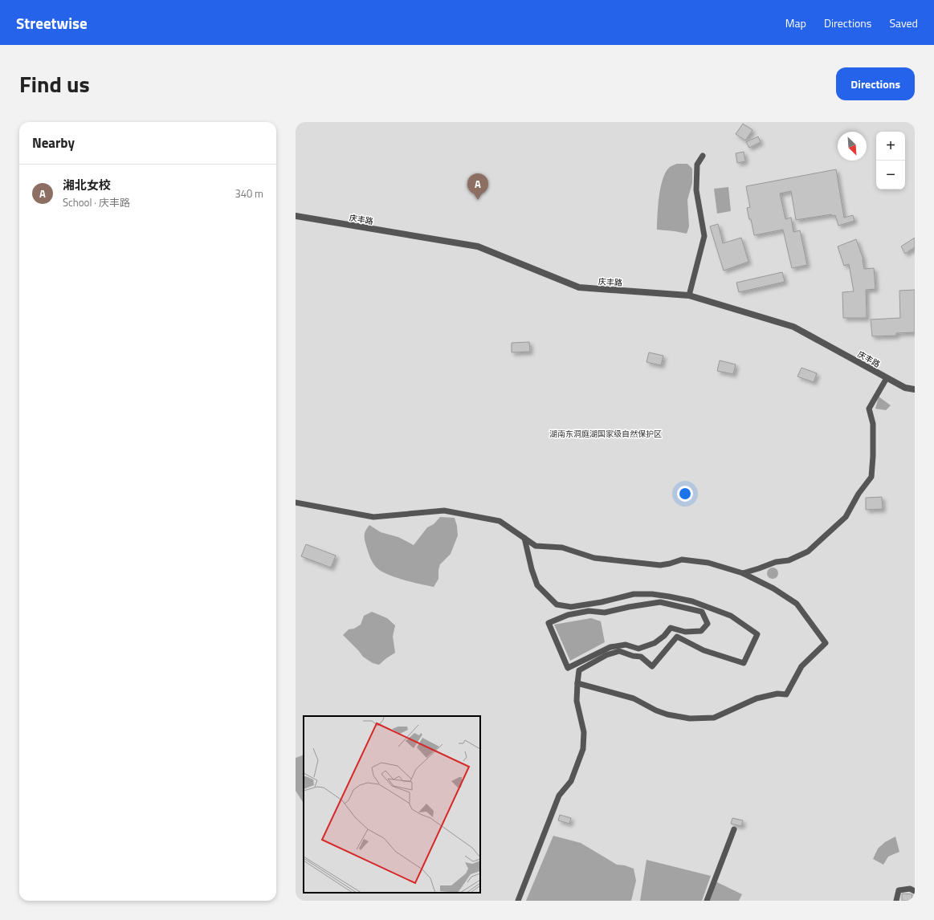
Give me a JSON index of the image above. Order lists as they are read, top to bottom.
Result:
{
  "streets": {
    "street": ["庆丰路"]
  },
  "parks": ["湖南东洞庭湖国家级自然保护区"],
  "north": "bottom right",
  "page": {
    "header": "Streetwise",
    "nav": ["Map", "Directions", "Saved"],
    "title": "Find us",
    "buttons": "Directions",
    "heading": "Nearby",
    "map_buttons": ["+", "−"],
    "list": [
      {
        "mark": "A",
        "name": "湘北女校",
        "note": "School · 庆丰路",
        "value": "340 m"
      }
    ],
    "pins": "A"
  }
}
